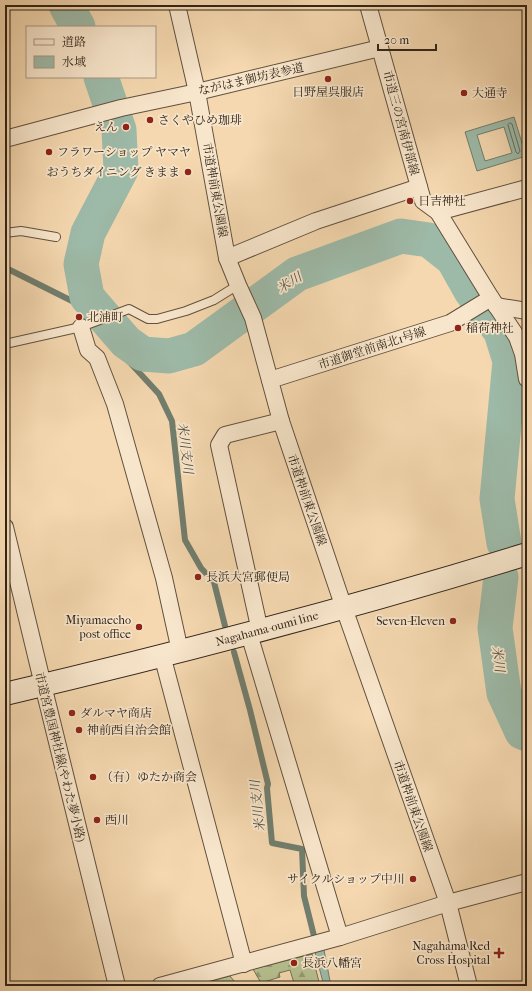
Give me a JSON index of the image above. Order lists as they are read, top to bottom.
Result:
{
  "streets": {
    "main road": ["Nagahama-oumi line"],
    "street": [
      "ながはま御坊表参道",
      "市道三の宮南伊部線",
      "市道神前東公園線",
      "市道御堂前南北1号線",
      "市道宮豊国神社線(やわた夢小路)"
    ]
  },
  "crossings": [
    ["ながはま御坊表参道", "市道三の宮南伊部線"],
    ["ながはま御坊表参道", "市道神前東公園線"],
    ["市道三の宮南伊部線", "市道御堂前南北1号線"],
    ["市道神前東公園線", "市道御堂前南北1号線"],
    ["市道神前東公園線", "Nagahama-oumi line"],
    ["Nagahama-oumi line", "市道宮豊国神社線(やわた夢小路)"]
  ],
  "water": ["米川", "米川支川"],
  "places": {
    "other": [
      "日野屋呉服店",
      "大通寺",
      "さくやひめ珈琲",
      "えん",
      "フラワーショップ ヤマヤ",
      "おうちダイニング きまま",
      "日吉神社",
      "北浦町",
      "稲荷神社",
      "長浜大宮郵便局",
      "Seven-Eleven",
      "Miyamaecho post office",
      "ダルマヤ商店",
      "神前西自治会館",
      "（有）ゆたか商会",
      "西川",
      "サイクルショップ中川",
      "長浜八幡宮"
    ],
    "health": ["Nagahama Red Cross Hospital"]
  },
  "legend": ["道路", "水域"],
  "scale_bar": "20 m"
}
